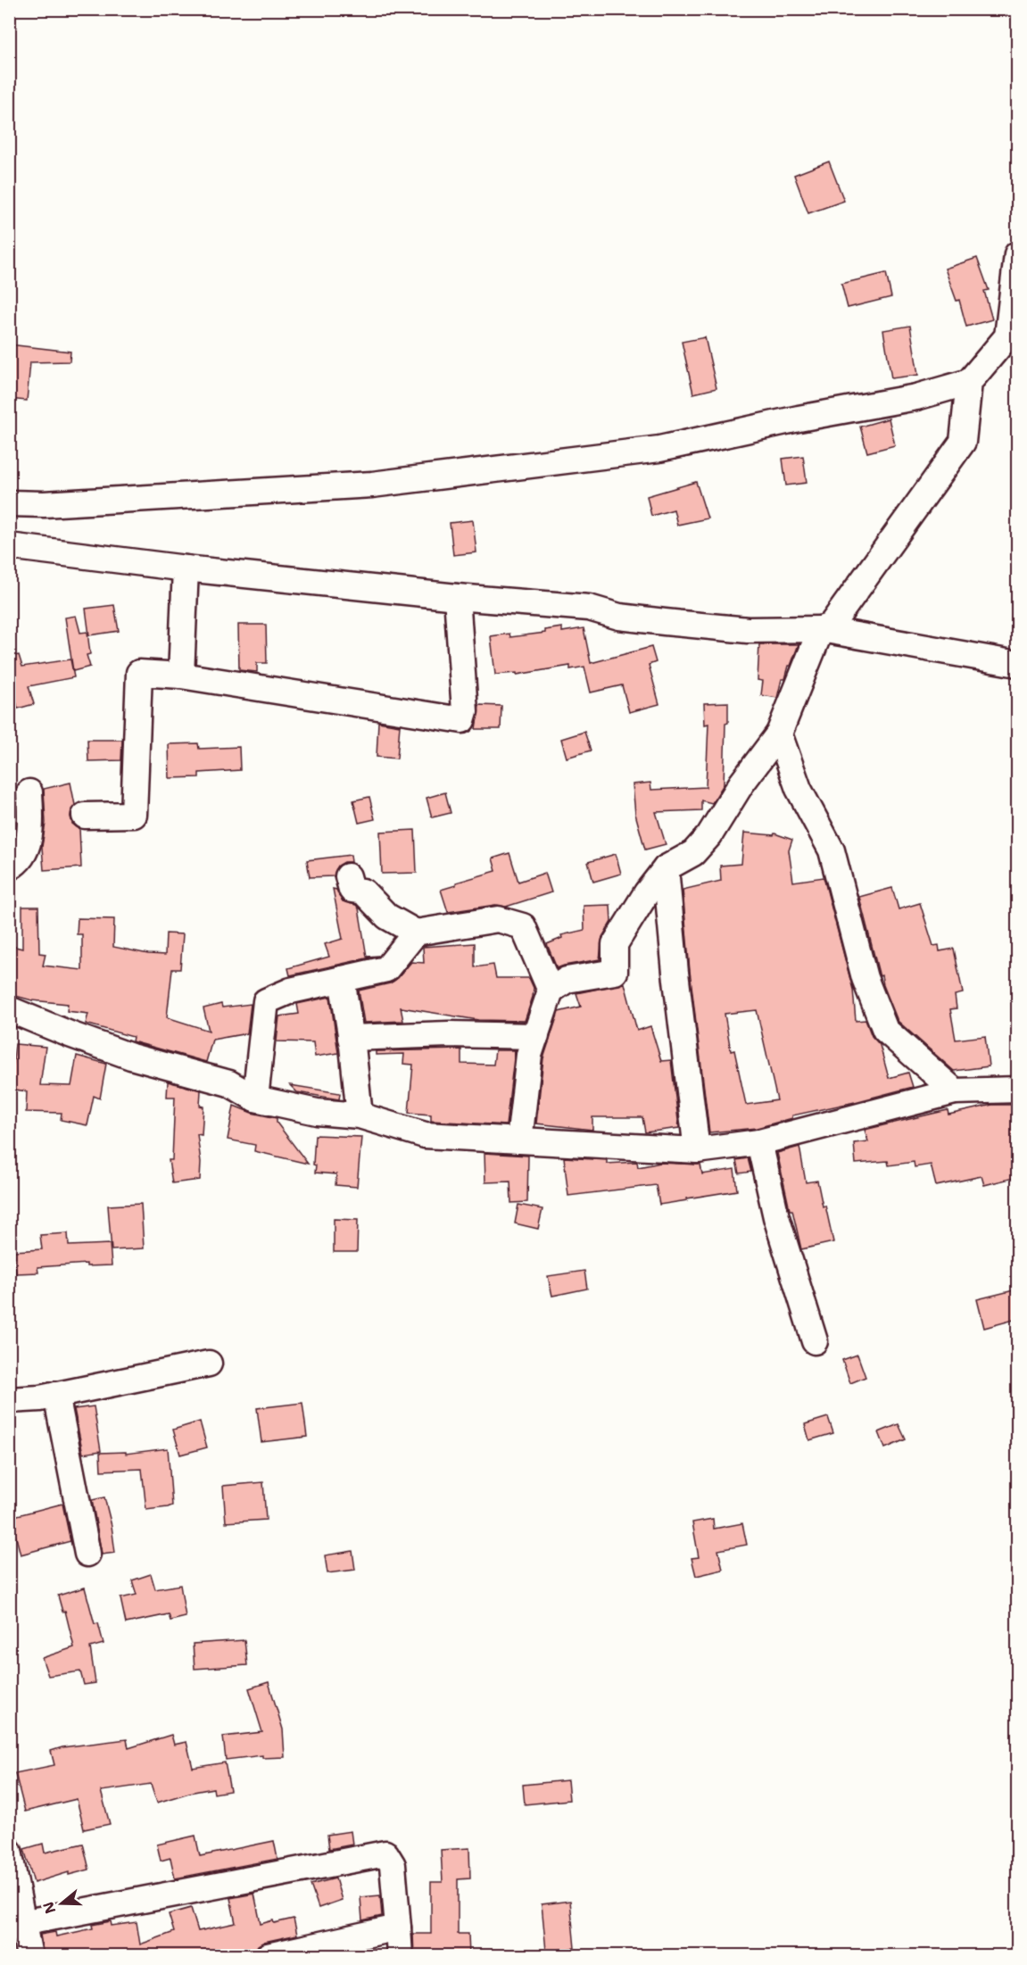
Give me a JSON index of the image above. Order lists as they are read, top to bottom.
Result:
{
  "north": "left"
}
